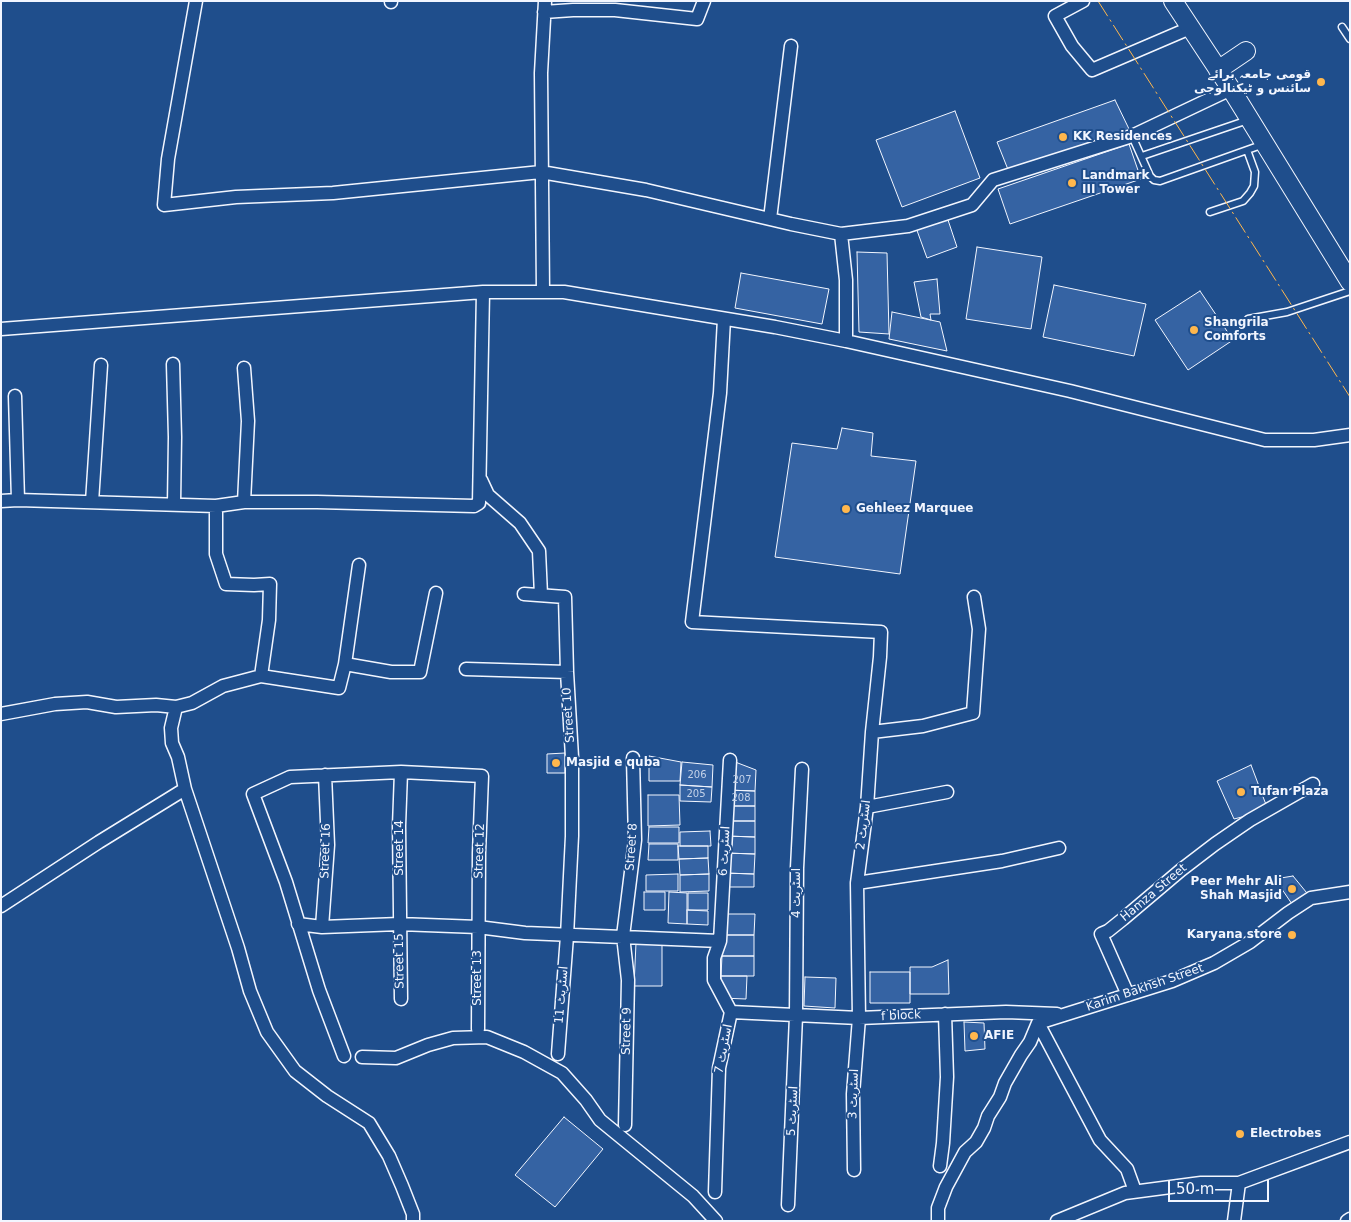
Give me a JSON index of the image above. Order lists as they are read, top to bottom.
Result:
{
  "streets": {
    "street": [
      "Street 10",
      "اسٹریٹ 2",
      "Street 8",
      "Street 14",
      "Street 16",
      "Street 12",
      "اسٹریٹ 6",
      "اسٹریٹ 4",
      "Hamza Street",
      "Street 15",
      "Street 13",
      "Karim Bakhsh Street",
      "اسٹریٹ 11",
      "f block",
      "Street 9",
      "اسٹریٹ 7",
      "اسٹریٹ 3",
      "اسٹریٹ 5"
    ]
  },
  "crossings": [
    ["Street 10", "اسٹریٹ 11"],
    ["اسٹریٹ 2", "f block"],
    ["اسٹریٹ 2", "اسٹریٹ 3"],
    ["Street 8", "Street 9"],
    ["Street 14", "Street 12"],
    ["Street 14", "Street 15"],
    ["Street 12", "Street 13"],
    ["اسٹریٹ 6", "اسٹریٹ 7"],
    ["اسٹریٹ 4", "f block"],
    ["اسٹریٹ 4", "اسٹریٹ 5"],
    ["Hamza Street", "Karim Bakhsh Street"],
    ["Karim Bakhsh Street", "f block"],
    ["f block", "اسٹریٹ 7"],
    ["f block", "اسٹریٹ 3"],
    ["f block", "اسٹریٹ 5"]
  ],
  "places": [
    "قومی جامعہ برائے سائنس و ٹیکنالوجی",
    "KK Residences",
    "Landmark III Tower",
    "Shangrila Comforts",
    "Gehleez Marquee",
    "Masjid e quba",
    "Tufan Plaza",
    "Peer Mehr Ali Shah Masjid",
    "Karyana store",
    "AFIE",
    "Electrobes"
  ],
  "house_numbers": [
    "206",
    "207",
    "205",
    "208"
  ],
  "scale_bar": "50 m"
}
